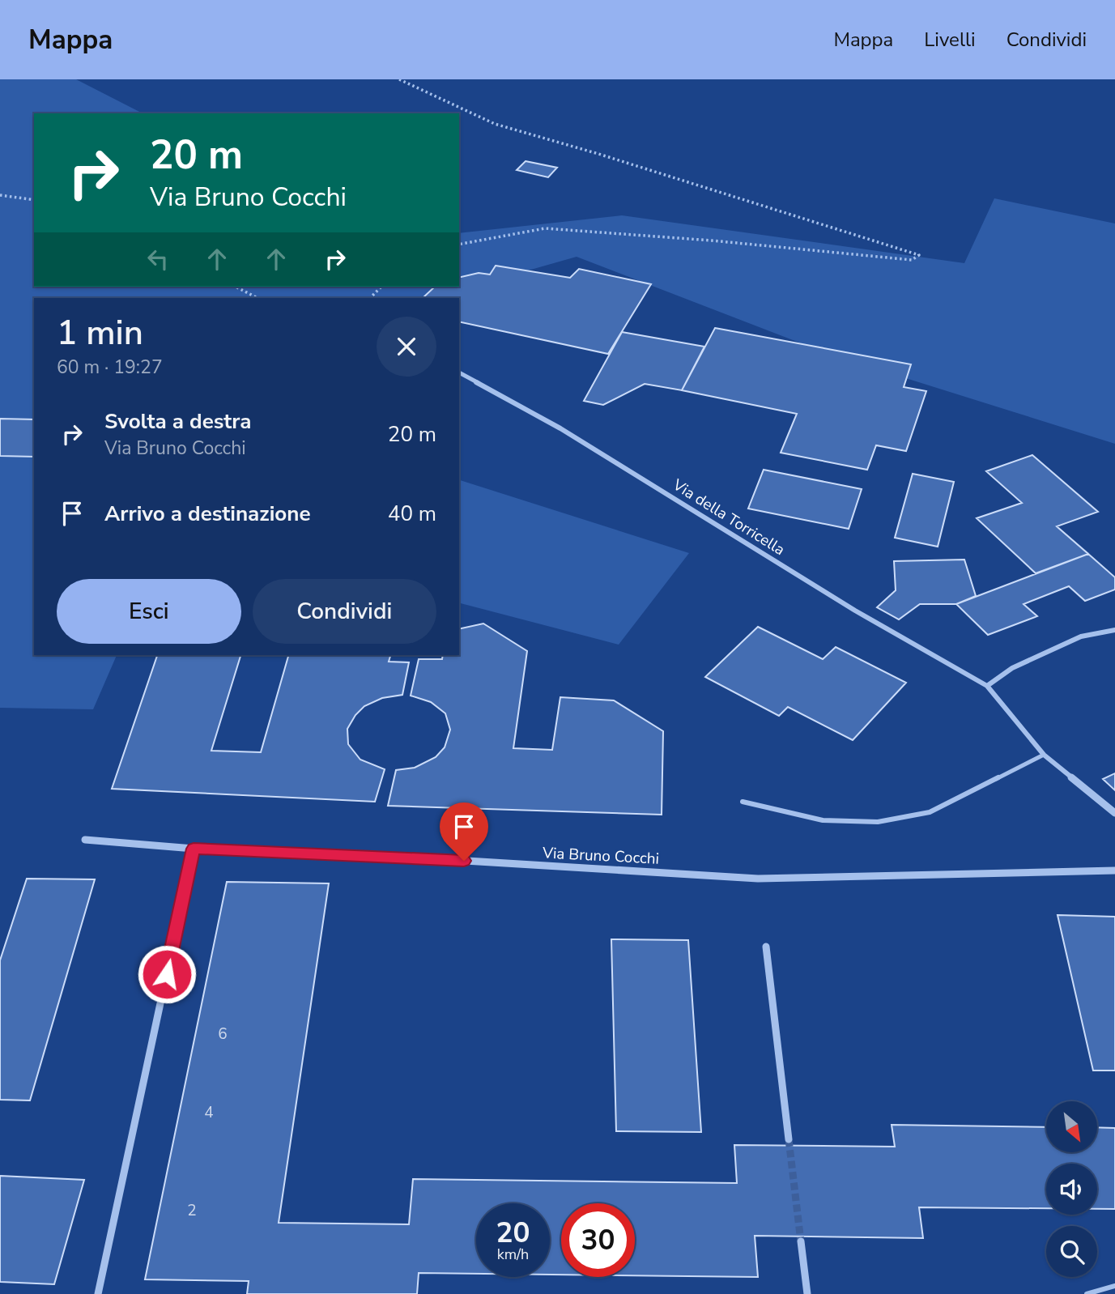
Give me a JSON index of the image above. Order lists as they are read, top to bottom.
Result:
{
  "streets": {
    "street": ["Via della Torricella", "Via Bruno Cocchi"]
  },
  "house_numbers": ["6", "4", "2"],
  "north": "bottom right",
  "page": {
    "header": "Mappa",
    "nav": ["Mappa", "Livelli", "Condividi"],
    "turn": ["20 m", "Via Bruno Cocchi"],
    "heading": ["1 min", "60 m · 19:27"],
    "list": [
      {
        "name": "Svolta a destra",
        "note": "Via Bruno Cocchi",
        "value": "20 m"
      },
      {
        "name": "Arrivo a destinazione",
        "value": "40 m"
      }
    ],
    "buttons": ["Esci", "Condividi"],
    "speed": "20 km/h",
    "limit": "30"
  }
}
